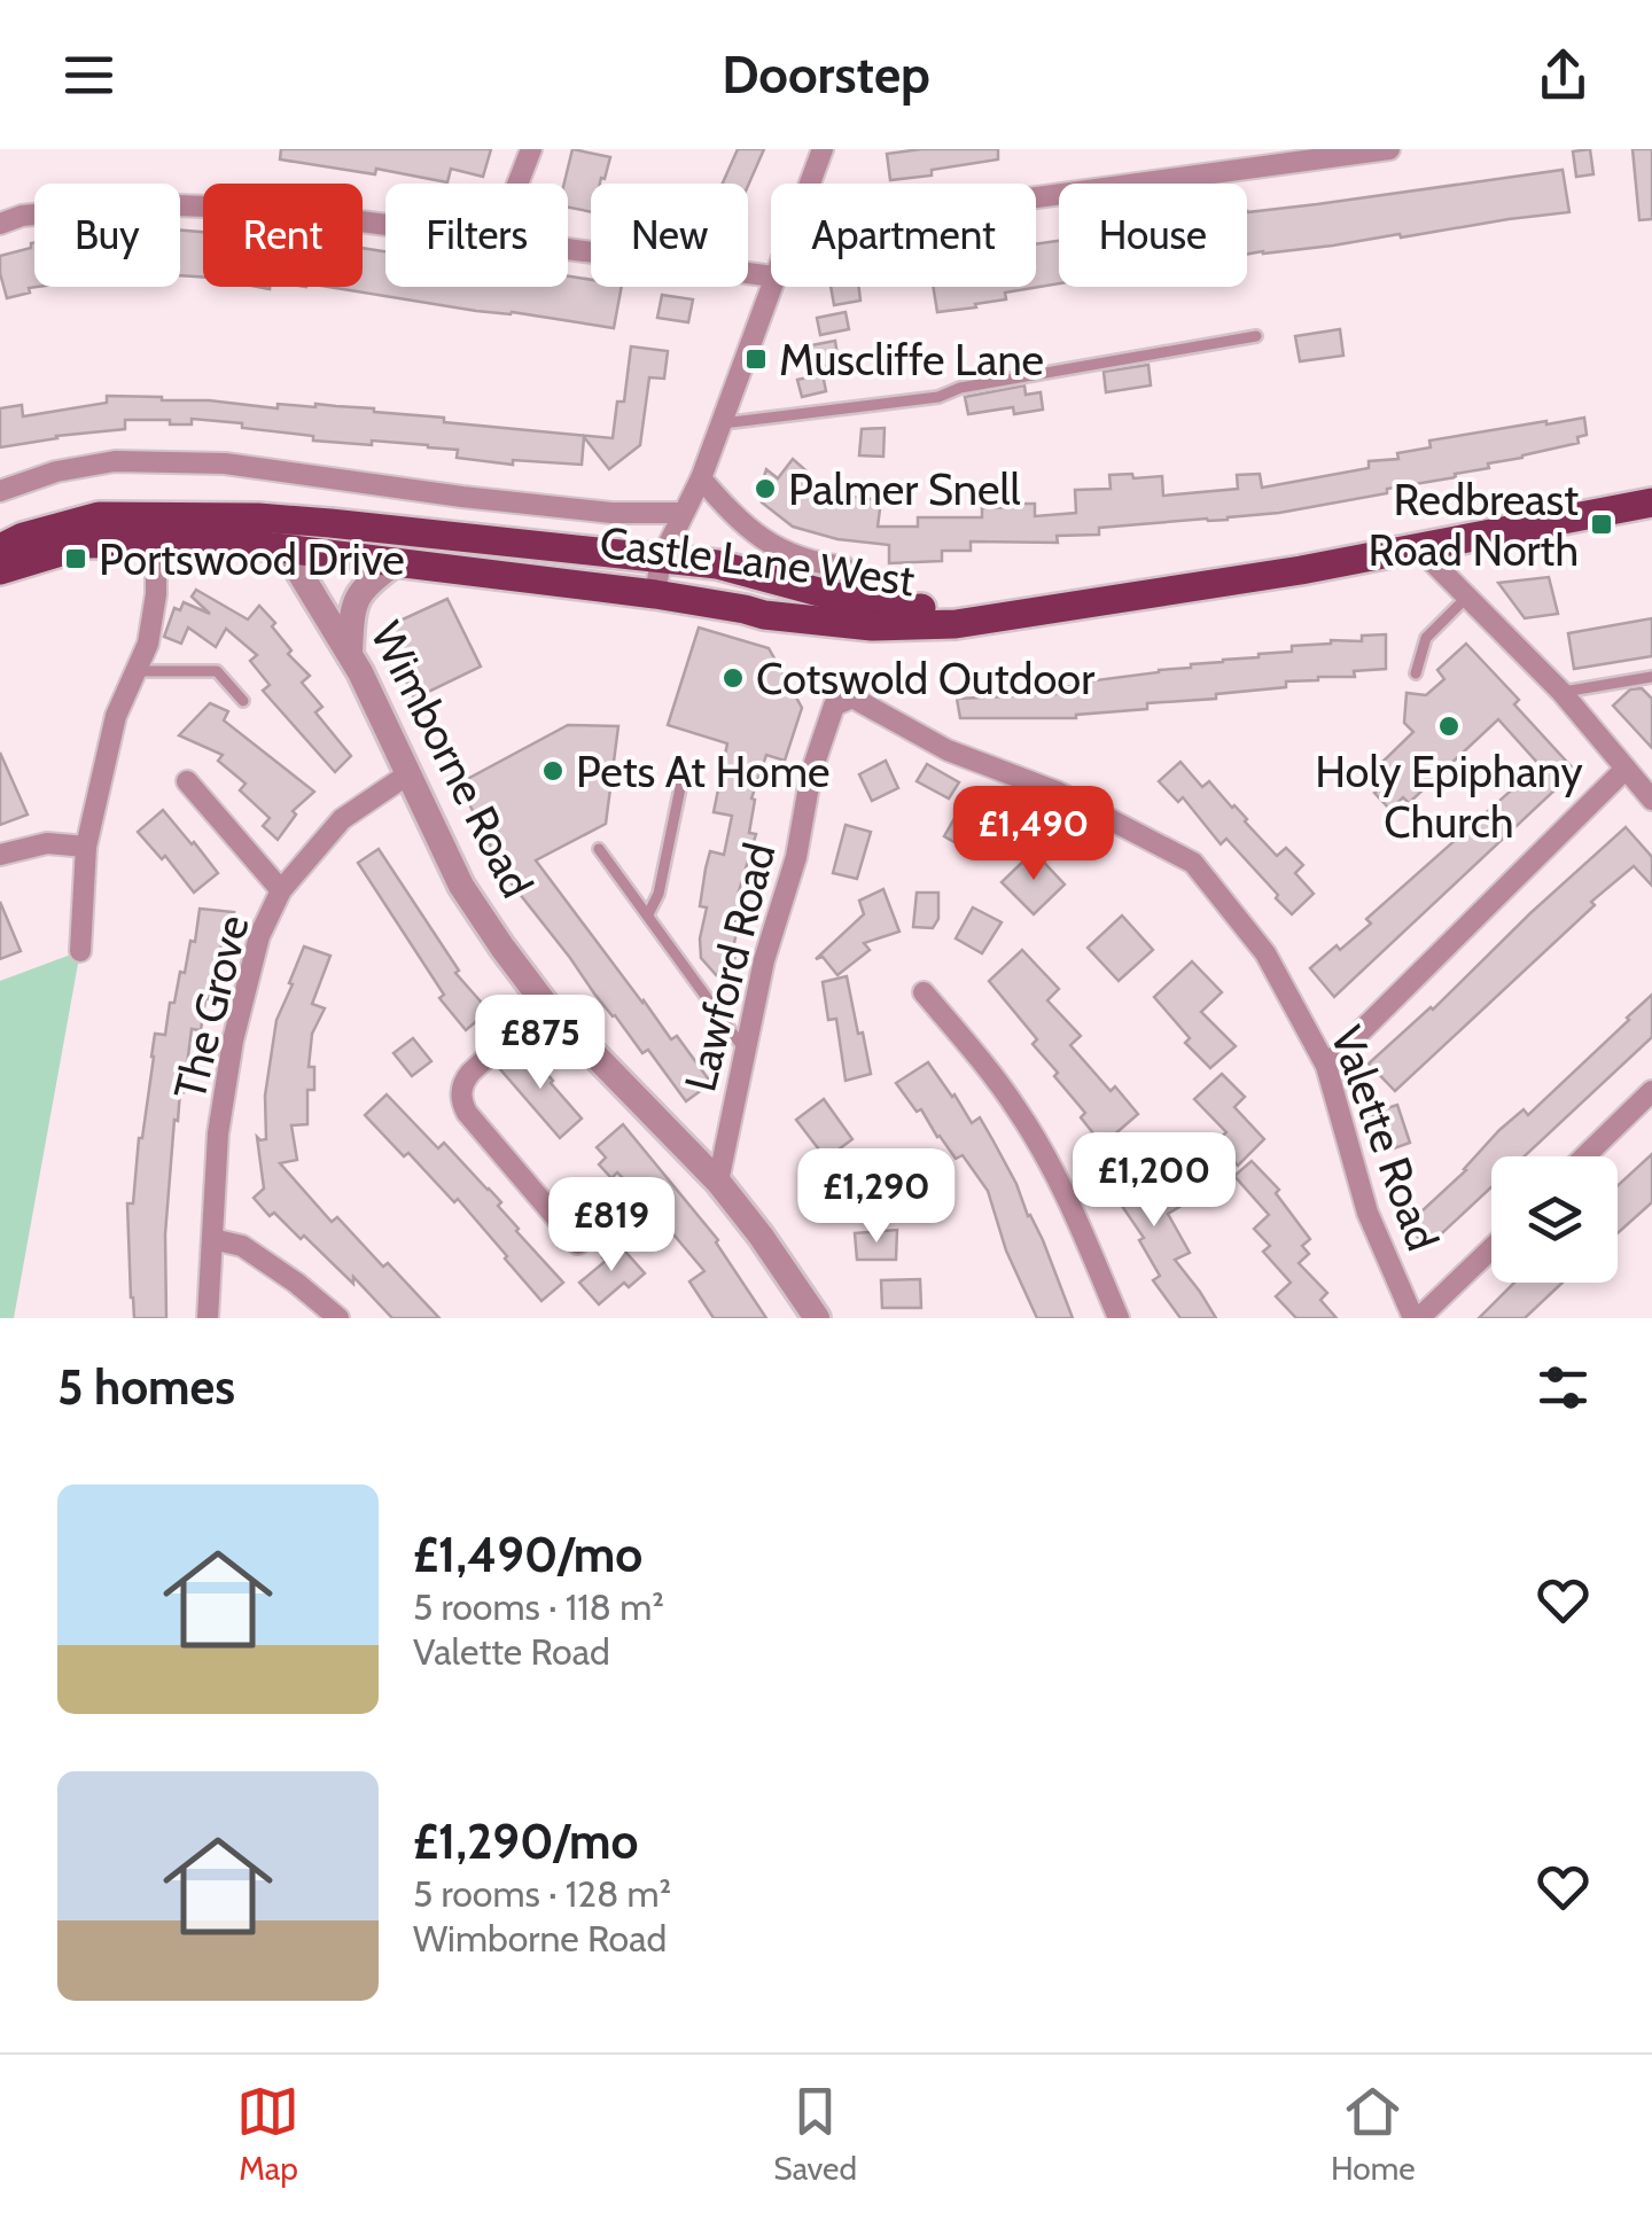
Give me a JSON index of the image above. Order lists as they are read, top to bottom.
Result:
{
  "streets": {
    "main road": ["Castle Lane West"],
    "street": [
      "Wimborne Road",
      "Lawford Road",
      "The Grove",
      "Valette Road"
    ]
  },
  "crossings": [
    ["Castle Lane West", "Wimborne Road"],
    ["Wimborne Road", "Lawford Road"],
    ["Wimborne Road", "The Grove"],
    ["Lawford Road", "Valette Road"]
  ],
  "places": {
    "transit": ["Muscliffe Lane", "Redbreast Road North", "Portswood Drive"],
    "other": [
      "Palmer Snell",
      "Cotswold Outdoor",
      "Holy Epiphany Church",
      "Pets At Home"
    ]
  },
  "page": {
    "header": "Doorstep",
    "chip": [
      "Buy",
      "Rent",
      "Filters",
      "New",
      "Apartment",
      "House"
    ],
    "price": [
      "£1,490",
      "£875",
      "£1,200",
      "£1,290",
      "£819"
    ],
    "heading": "5 homes",
    "list": [
      {
        "name": "£1,490/mo",
        "note": "5 rooms · 118 m² · Valette Road"
      },
      {
        "name": "£1,290/mo",
        "note": "5 rooms · 128 m² · Wimborne Road"
      }
    ],
    "tabs": ["Map", "Saved", "Home"]
  }
}
